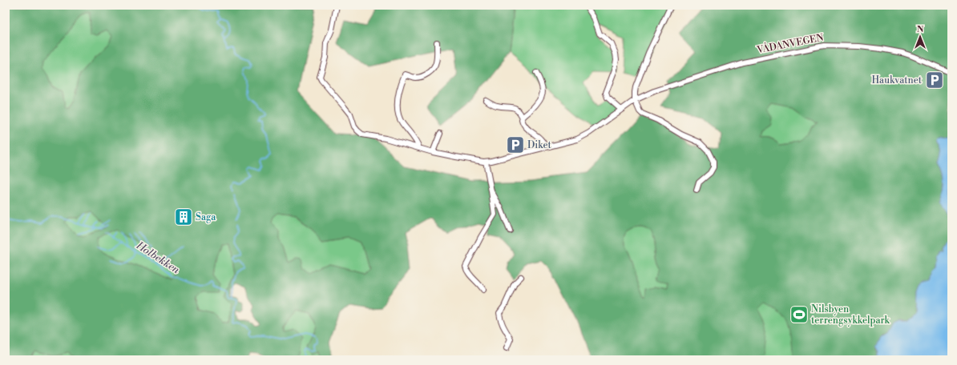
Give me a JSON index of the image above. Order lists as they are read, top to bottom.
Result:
{
  "streets": {
    "street": ["VÅDANVEGEN"]
  },
  "water": ["Holbekken"],
  "places": {
    "parking": ["Haukvatnet", "Diket"],
    "building": ["Saga"],
    "sports": ["Nilsbyen terrengsykkelpark"]
  },
  "north": "top"
}
